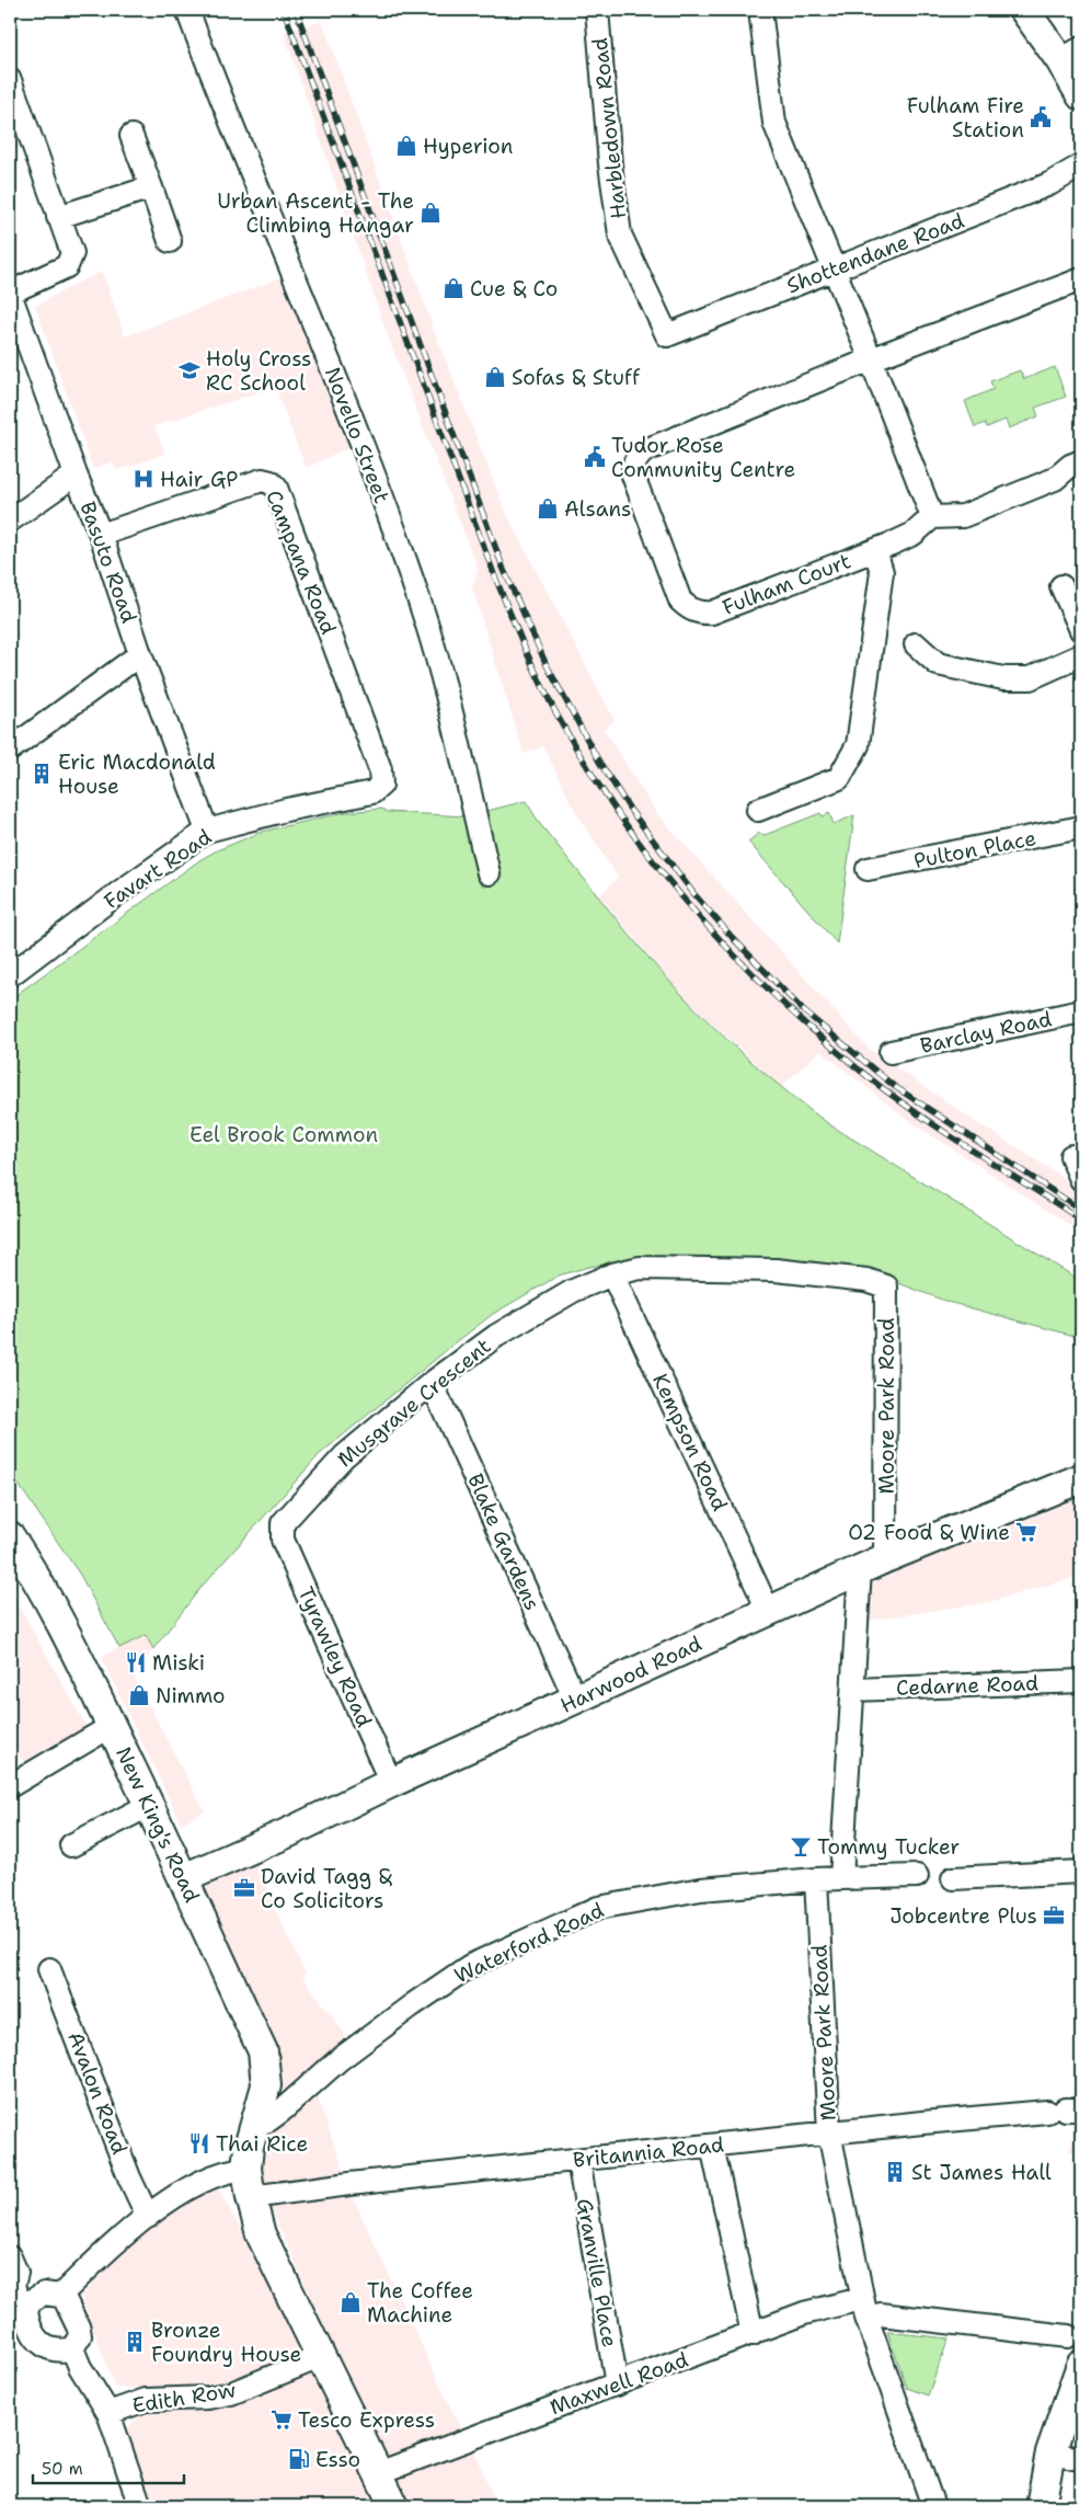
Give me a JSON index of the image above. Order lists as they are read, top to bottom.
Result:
{
  "streets": {
    "main road": ["Harwood Road", "New King's Road"],
    "street": [
      "Harbledown Road",
      "Shottendane Road",
      "Novello Street",
      "Basuto Road",
      "Campana Road",
      "Fulham Court",
      "Pulton Place",
      "Favart Road",
      "Barclay Road",
      "Musgrave Crescent",
      "Moore Park Road",
      "Kempson Road",
      "Blake Gardens",
      "Tyrawley Road",
      "Cedarne Road",
      "Waterford Road",
      "Avalon Road",
      "Britannia Road",
      "Granville Place",
      "Maxwell Road",
      "Edith Row"
    ]
  },
  "crossings": [
    ["Harbledown Road", "Shottendane Road"],
    ["Basuto Road", "Campana Road"],
    ["Basuto Road", "Favart Road"],
    ["Campana Road", "Favart Road"],
    ["Musgrave Crescent", "Moore Park Road"],
    ["Musgrave Crescent", "Kempson Road"],
    ["Musgrave Crescent", "Blake Gardens"],
    ["Musgrave Crescent", "Tyrawley Road"],
    ["Moore Park Road", "Harwood Road"],
    ["Moore Park Road", "Waterford Road"],
    ["Moore Park Road", "Britannia Road"],
    ["Moore Park Road", "Maxwell Road"],
    ["Kempson Road", "Harwood Road"],
    ["Blake Gardens", "Harwood Road"],
    ["Tyrawley Road", "Harwood Road"],
    ["Harwood Road", "New King's Road"],
    ["New King's Road", "Waterford Road"],
    ["New King's Road", "Britannia Road"],
    ["New King's Road", "Maxwell Road"],
    ["New King's Road", "Edith Row"],
    ["Britannia Road", "Granville Place"],
    ["Granville Place", "Maxwell Road"]
  ],
  "parks": ["Eel Brook Common"],
  "places": {
    "public building": ["Fulham Fire Station", "Tudor Rose Community Centre"],
    "shop": [
      "Hyperion",
      "Urban Ascent - The Climbing Hangar",
      "Cue & Co",
      "Sofas & Stuff",
      "Alsans",
      "Nimmo",
      "The Coffee Machine"
    ],
    "school or university": ["Holy Cross RC School"],
    "hospital": ["Hair GP"],
    "building": ["Eric Macdonald House", "St James Hall", "Bronze Foundry House"],
    "supermarket": ["O2 Food & Wine", "Tesco Express"],
    "restaurant": ["Miski", "Thai Rice"],
    "bar": ["Tommy Tucker"],
    "office": ["David Tagg & Co Solicitors", "Jobcentre Plus"],
    "fuel station": ["Esso"]
  },
  "scale_bar": "50 m"
}
